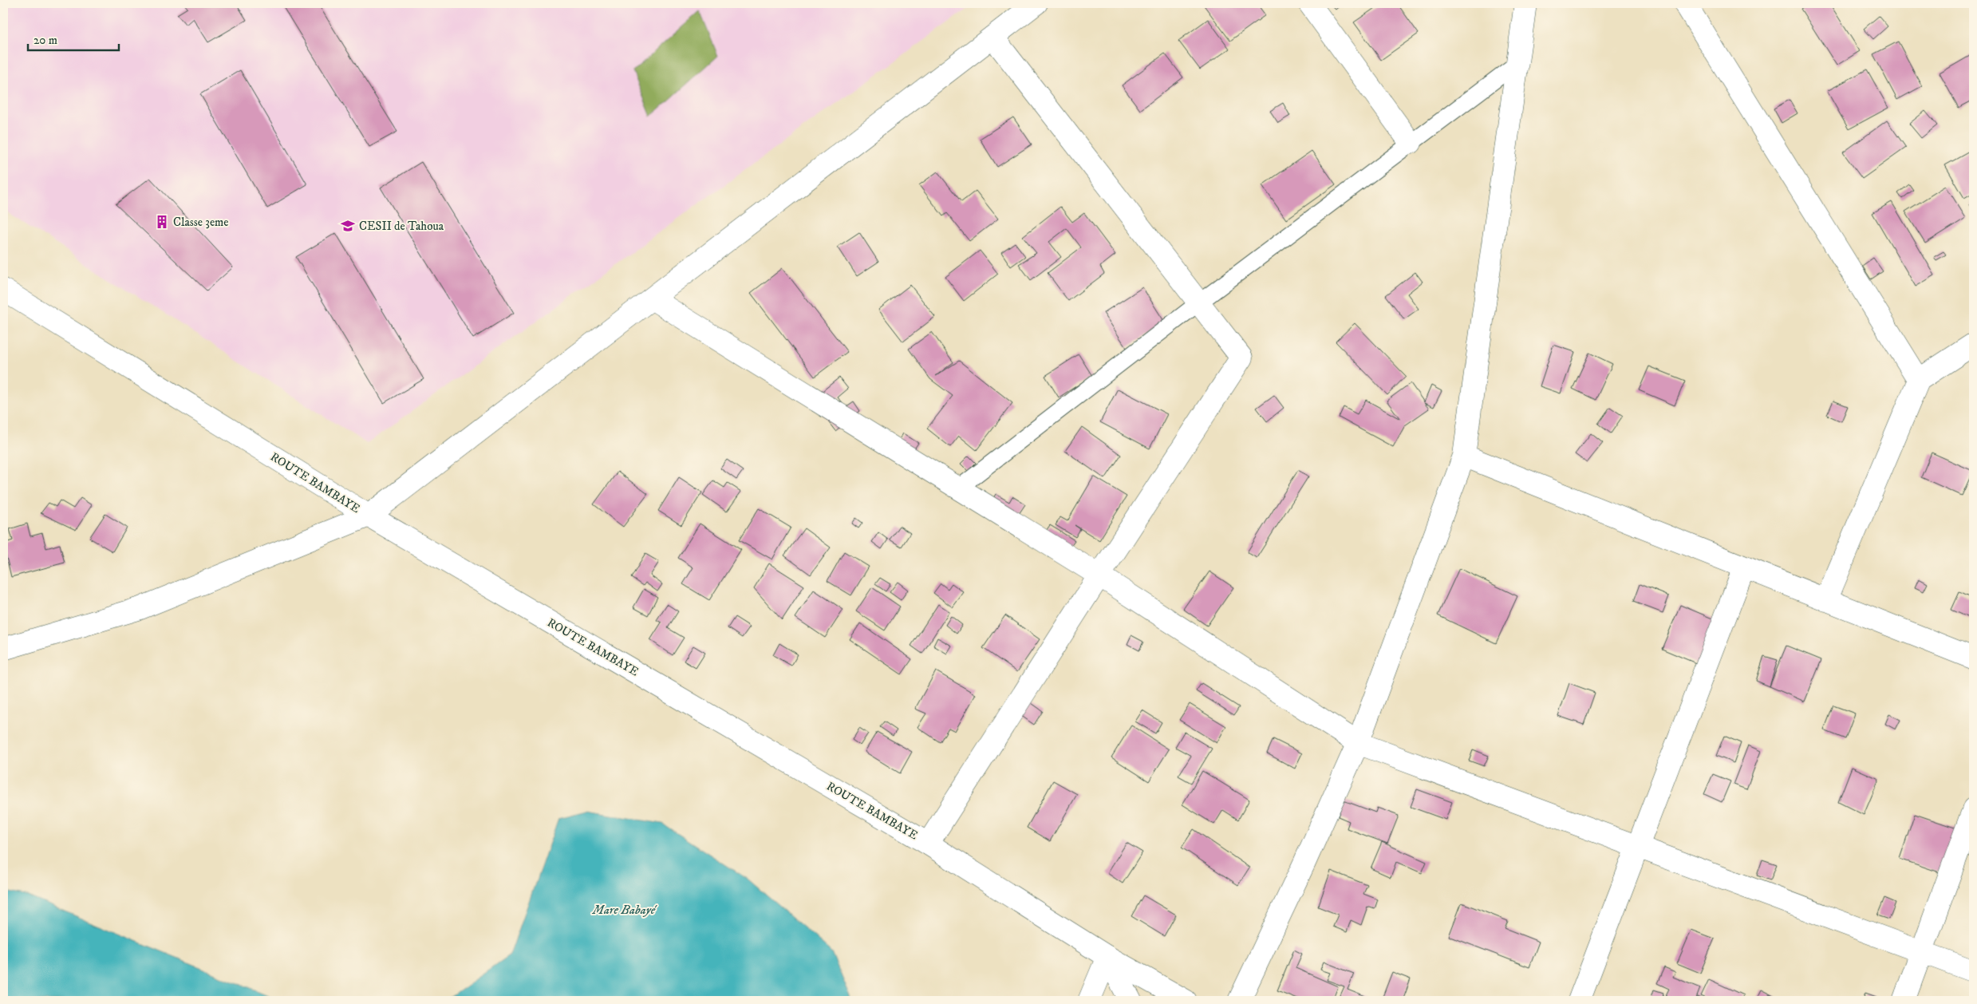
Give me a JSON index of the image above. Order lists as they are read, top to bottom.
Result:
{
  "streets": {
    "street": ["ROUTE BAMBAYE"]
  },
  "water": ["Mare Babayé"],
  "places": {
    "building": ["Classe 3eme"],
    "school or university": ["CESII de Tahoua"]
  },
  "scale_bar": "20 m"
}
